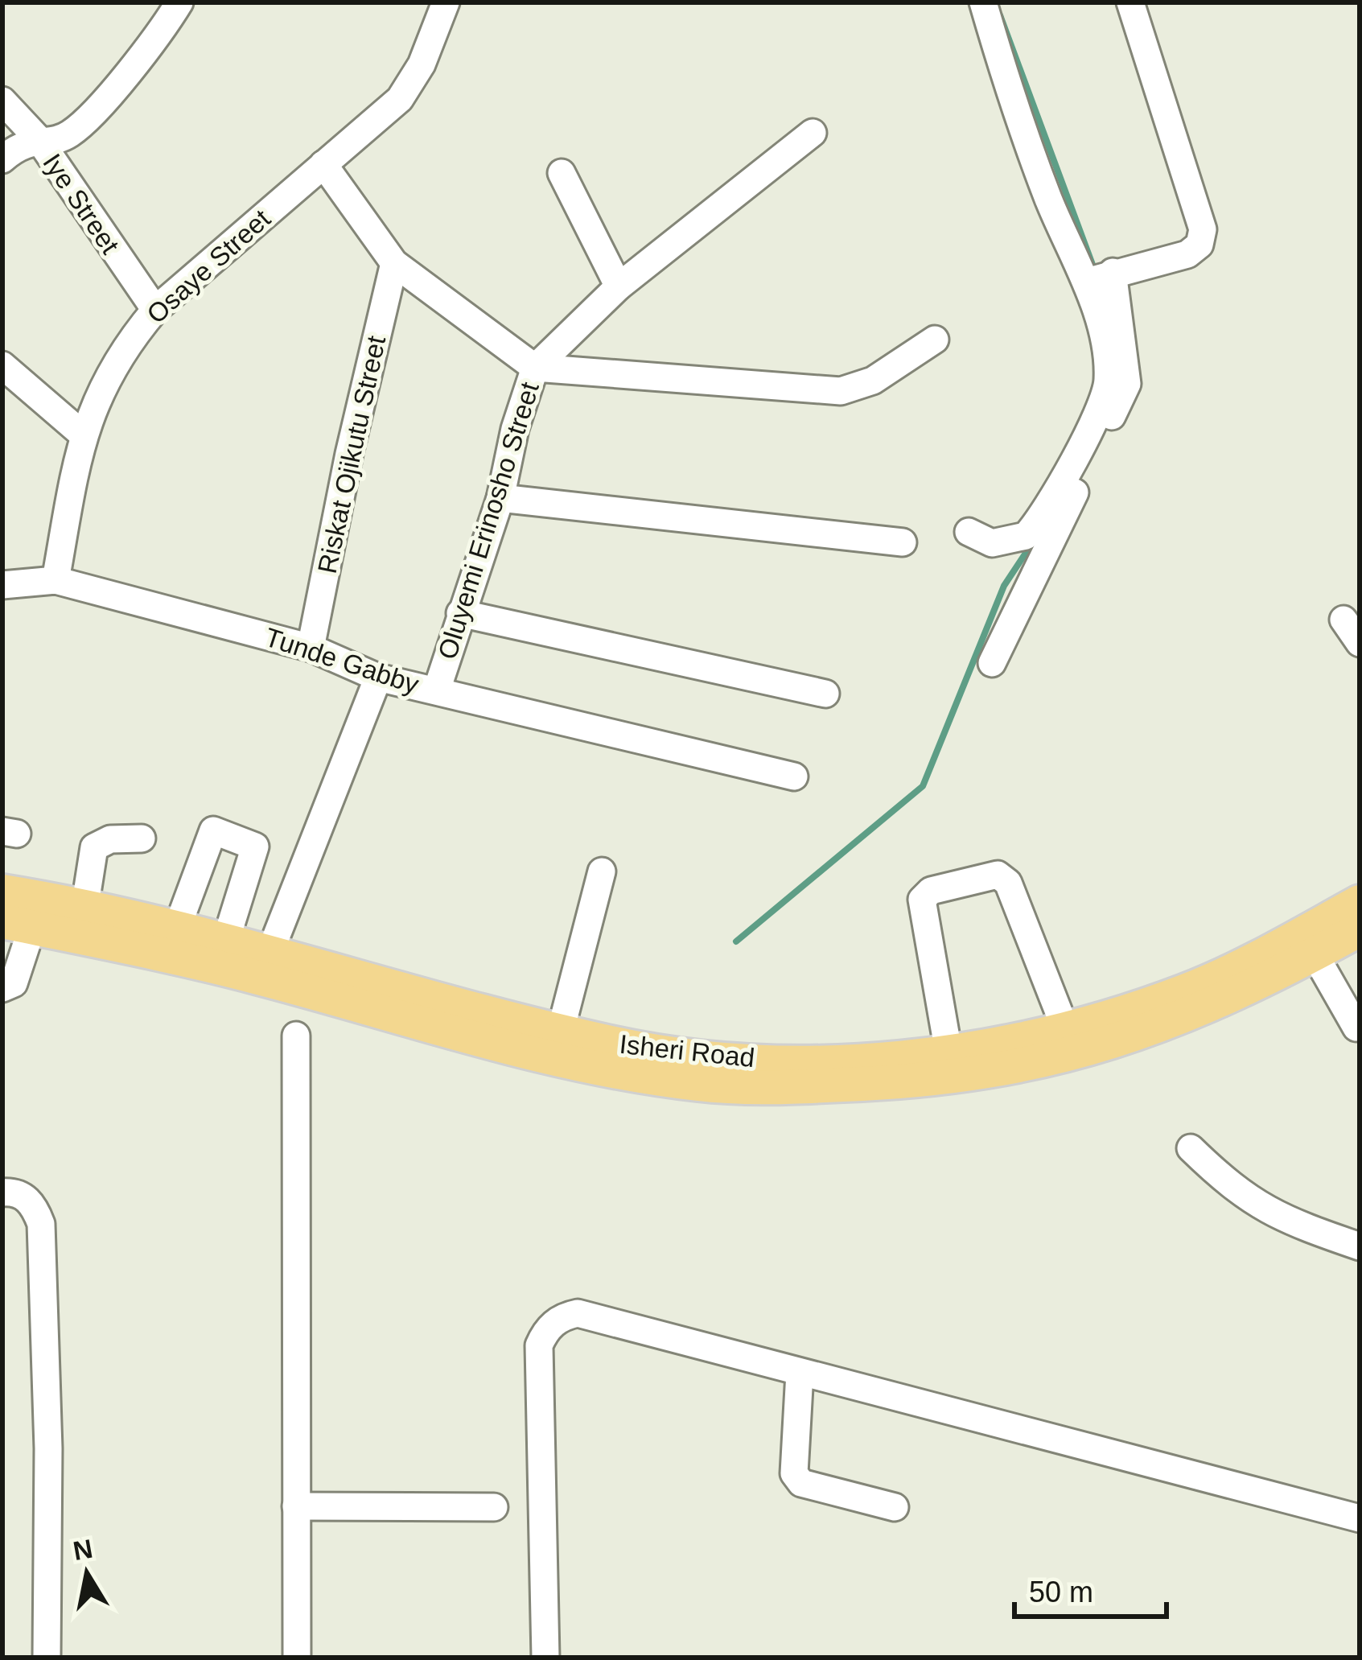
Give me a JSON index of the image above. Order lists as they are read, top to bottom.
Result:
{
  "streets": {
    "main road": ["Isheri Road"],
    "street": [
      "Iye Street",
      "Osaye Street",
      "Riskat Ojikutu Street",
      "Oluyemi Erinosho Street",
      "Tunde Gabby"
    ]
  },
  "crossings": [
    ["Iye Street", "Osaye Street"],
    ["Osaye Street", "Tunde Gabby"],
    ["Riskat Ojikutu Street", "Tunde Gabby"],
    ["Oluyemi Erinosho Street", "Tunde Gabby"]
  ],
  "scale_bar": "50 m",
  "north": "top"
}
